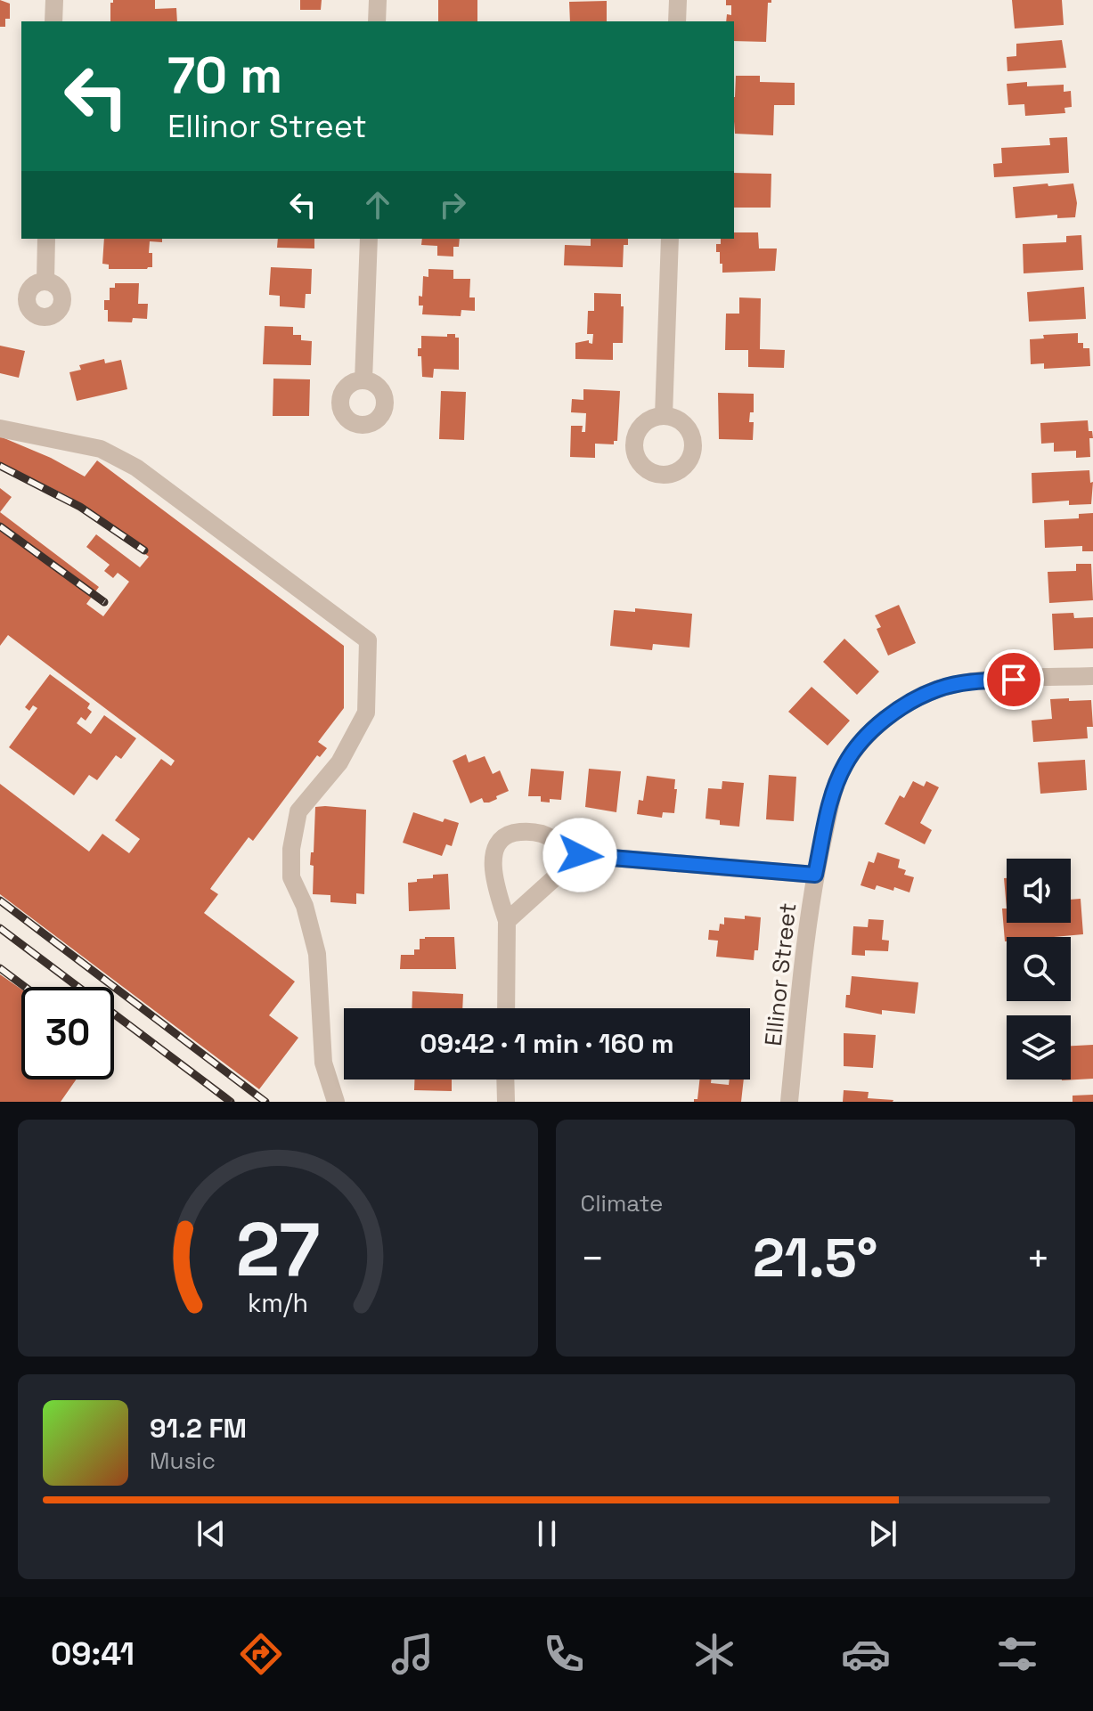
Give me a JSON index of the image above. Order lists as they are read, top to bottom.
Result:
{
  "streets": {
    "street": ["Ellinor Street"]
  },
  "page": {
    "turn": ["70 m", "Ellinor Street"],
    "limit": "30",
    "trip": "09:42 · 1 min · 160 m",
    "tile": "Climate",
    "heat": ["−", "21.5°", "+"],
    "song": ["91.2 FM", "Music"],
    "tabs": "09:41",
    "gauge": ["27", "km/h"]
  }
}
